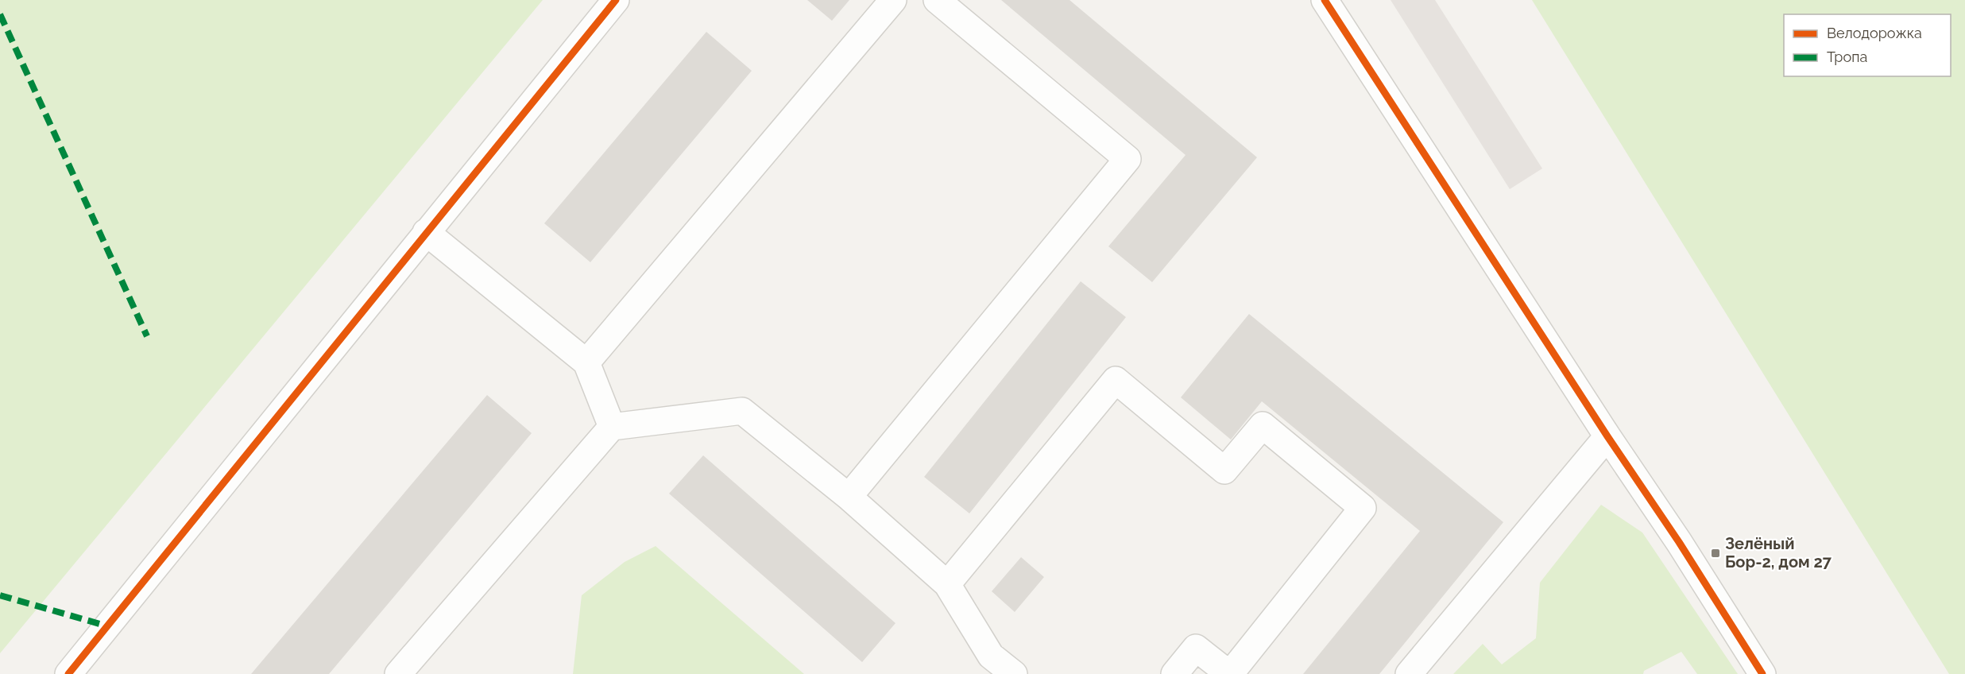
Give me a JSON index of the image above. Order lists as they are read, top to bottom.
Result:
{
  "places": {
    "transit": ["Зелёный Бор-2, дом 27"]
  },
  "legend": ["Велодорожка", "Тропа"]
}
